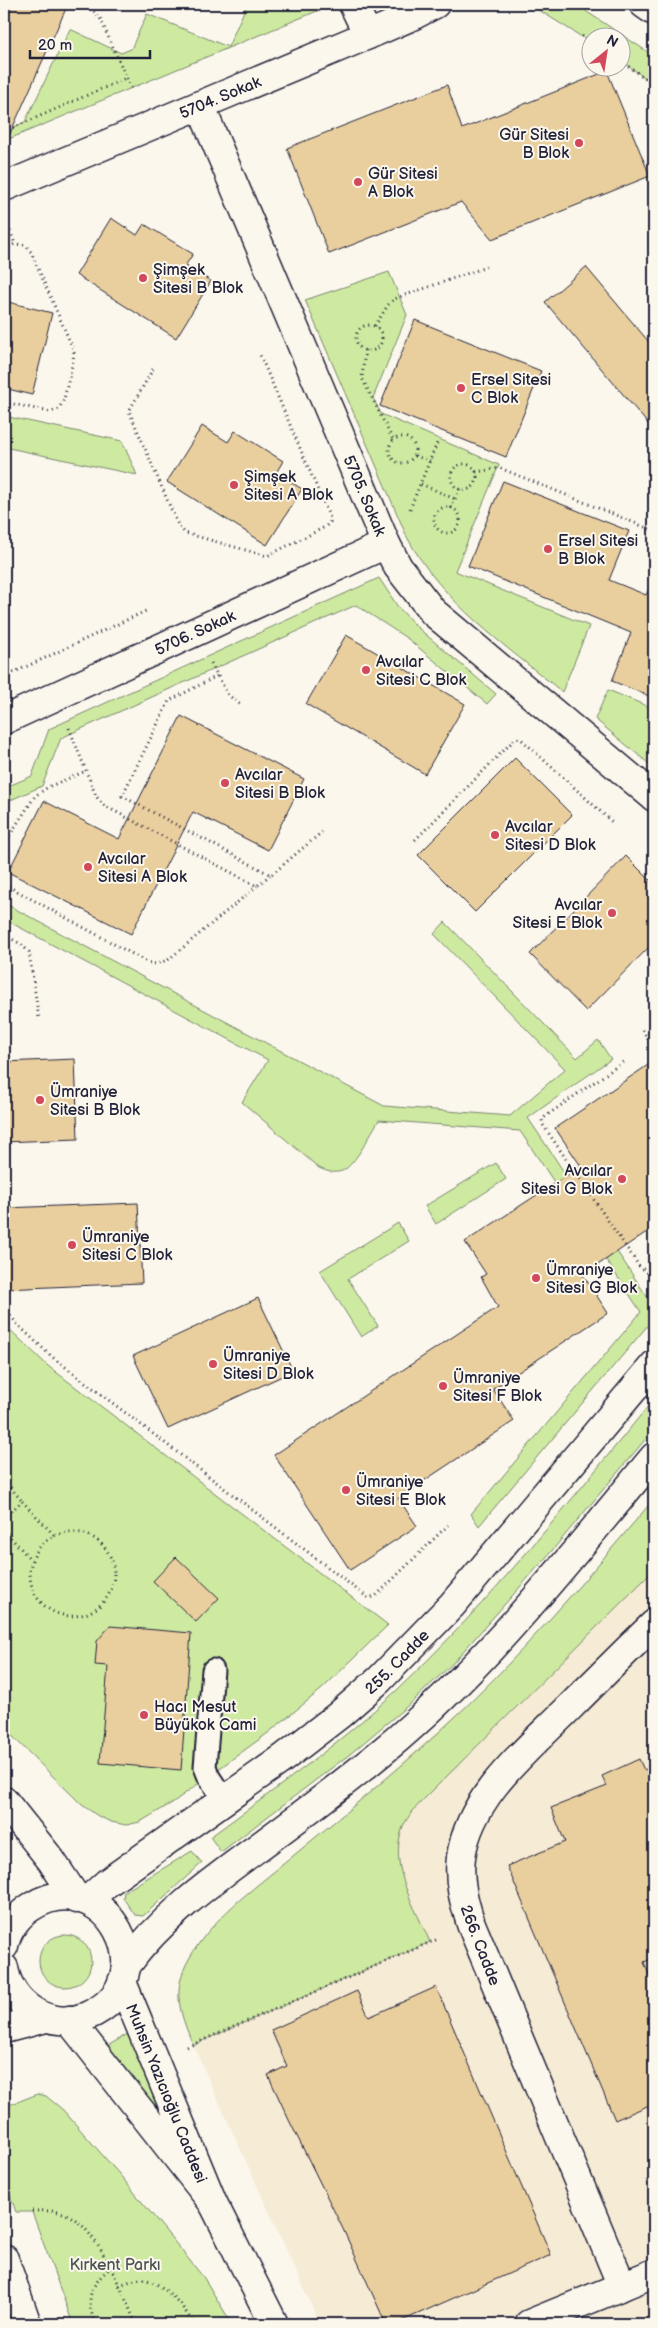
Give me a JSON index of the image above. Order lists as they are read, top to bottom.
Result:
{
  "streets": {
    "street": [
      "5704. Sokak",
      "5705. Sokak",
      "5706. Sokak",
      "255. Cadde",
      "266. Cadde",
      "Muhsin Yazıcıoğlu Caddesi"
    ]
  },
  "crossings": [
    ["5704. Sokak", "5705. Sokak"],
    ["5705. Sokak", "5706. Sokak"],
    ["255. Cadde", "Muhsin Yazıcıoğlu Caddesi"]
  ],
  "parks": ["Kırkent Parkı"],
  "places": [
    "Gür Sitesi B Blok",
    "Gür Sitesi A Blok",
    "Şimşek Sitesi B Blok",
    "Ersel Sitesi C Blok",
    "Şimşek Sitesi A Blok",
    "Ersel Sitesi B Blok",
    "Avcılar Sitesi C Blok",
    "Avcılar Sitesi B Blok",
    "Avcılar Sitesi D Blok",
    "Avcılar Sitesi A Blok",
    "Avcılar Sitesi E Blok",
    "Ümraniye Sitesi B Blok",
    "Avcılar Sitesi G Blok",
    "Ümraniye Sitesi C Blok",
    "Ümraniye Sitesi G Blok",
    "Ümraniye Sitesi D Blok",
    "Ümraniye Sitesi F Blok",
    "Ümraniye Sitesi E Blok",
    "Hacı Mesut Büyükok Cami"
  ],
  "scale_bar": "20 m",
  "north": "top right"
}
